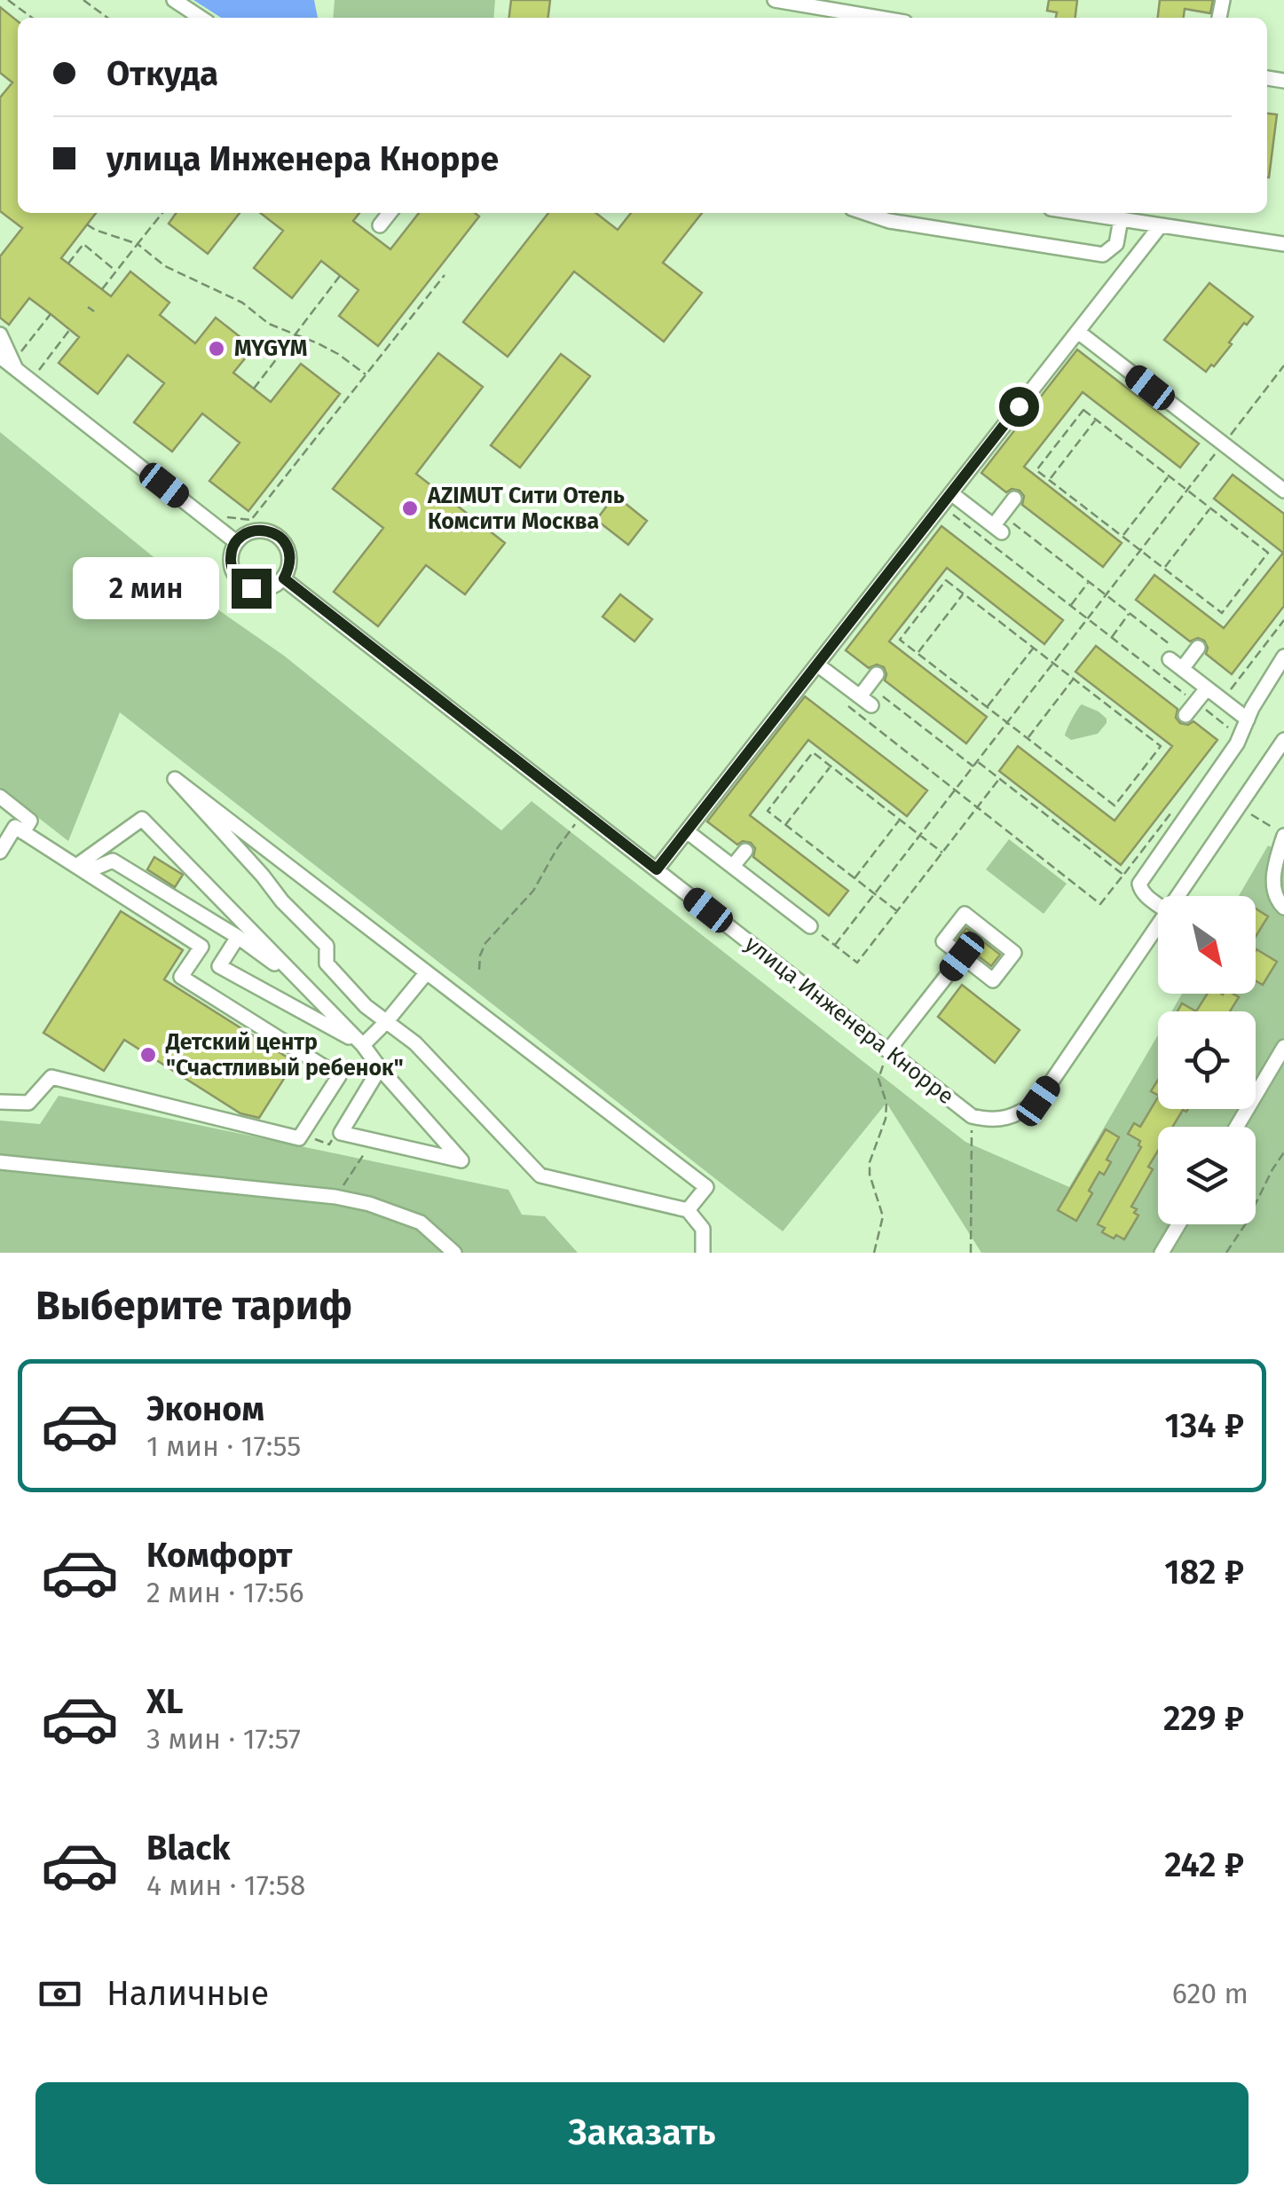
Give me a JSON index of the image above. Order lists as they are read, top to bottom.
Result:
{
  "streets": {
    "street": ["улица Инженера Кнорре"]
  },
  "places": ["MYGYM", "AZIMUT Сити Отель Комсити Москва", "Детский центр \"Счастливый ребенок\""],
  "north": "bottom right",
  "page": {
    "banner": ["Откуда", "улица Инженера Кнорре"],
    "bubble": "2 мин",
    "heading": "Выберите тариф",
    "list": [
      {
        "name": "Эконом",
        "note": "1 мин · 17:55",
        "value": "134 ₽"
      },
      {
        "name": "Комфорт",
        "note": "2 мин · 17:56",
        "value": "182 ₽"
      },
      {
        "name": "XL",
        "note": "3 мин · 17:57",
        "value": "229 ₽"
      },
      {
        "name": "Black",
        "note": "4 мин · 17:58",
        "value": "242 ₽"
      }
    ],
    "pay": ["Наличные", "620 m"],
    "buttons": "Заказать"
  }
}
